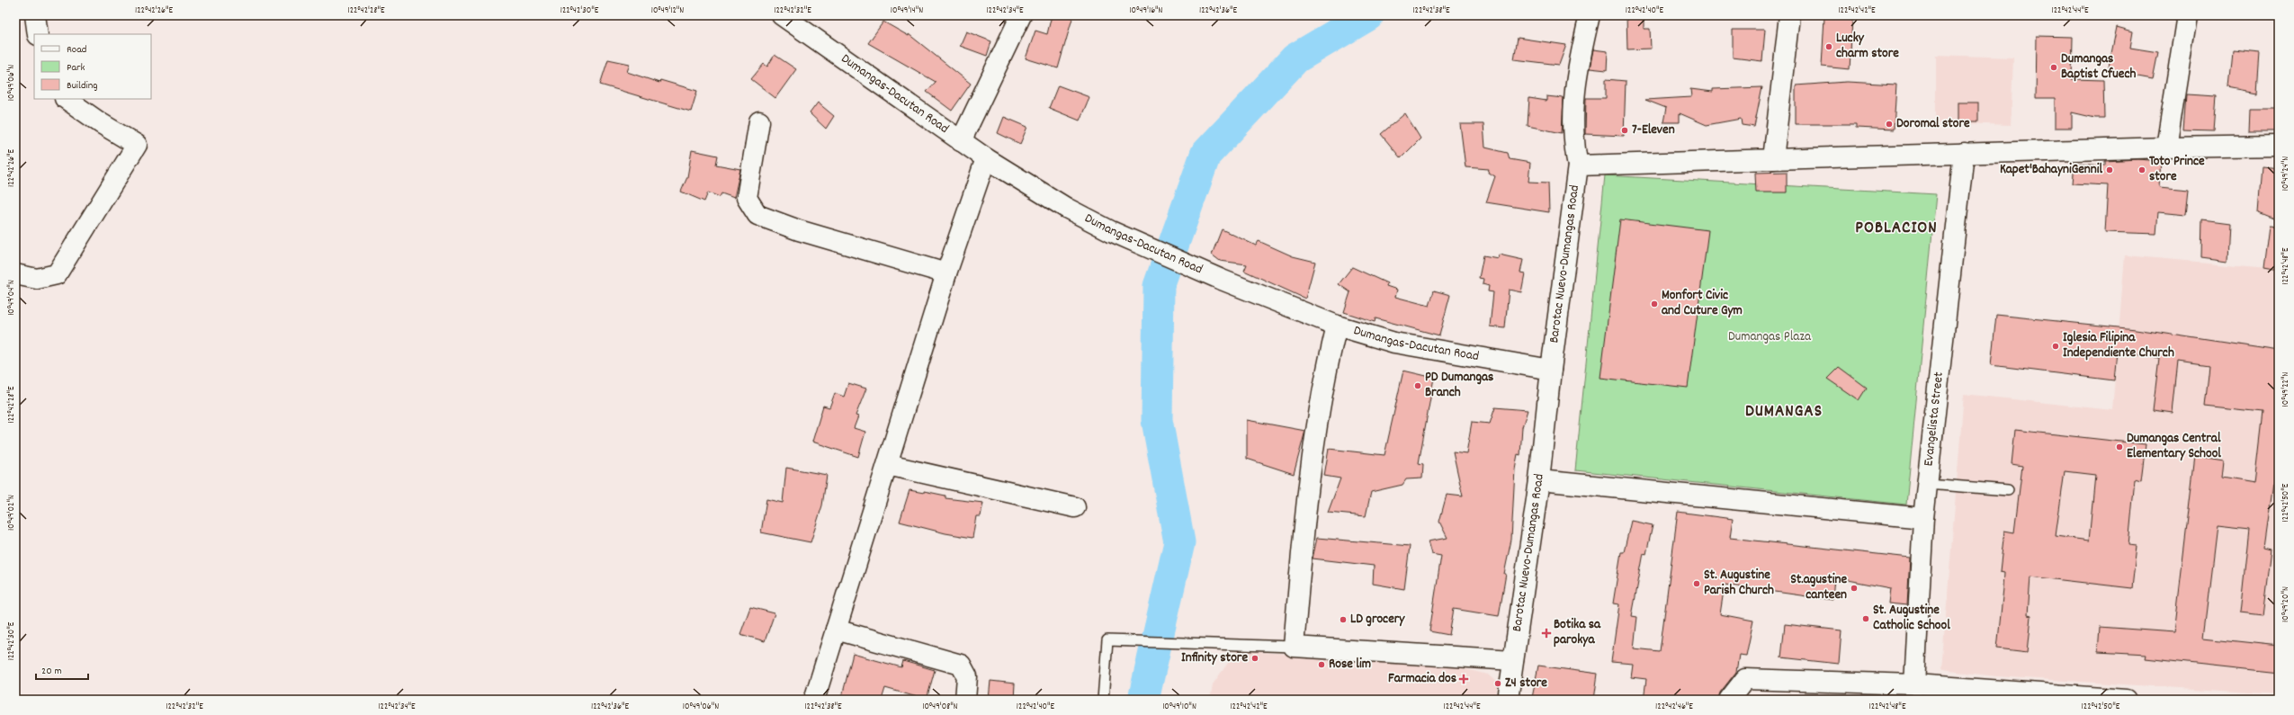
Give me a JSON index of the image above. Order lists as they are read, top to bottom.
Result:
{
  "streets": {
    "street": ["Dumangas-Dacutan Road", "Barotac Nuevo-Dumangas Road", "Evangelista Street"]
  },
  "crossings": [
    ["Dumangas-Dacutan Road", "Barotac Nuevo-Dumangas Road"],
    ["Barotac Nuevo-Dumangas Road", "Evangelista Street"]
  ],
  "districts": ["POBLACION", "DUMANGAS"],
  "parks": ["Dumangas Plaza"],
  "places": {
    "other": [
      "Lucky charm store",
      "Dumangas Baptist Cfuech",
      "Doromal store",
      "7-Eleven",
      "Kapet'BahayniGennil",
      "Toto Prince store",
      "Monfort Civic and Cuture Gym",
      "Iglesia Filipina Independiente Church",
      "PD Dumangas Branch",
      "Dumangas Central Elementary School",
      "St. Augustine Parish Church",
      "St.agustine canteen",
      "St. Augustine Catholic School",
      "LD grocery",
      "Infinity store",
      "Rose lim",
      "Z4 store"
    ],
    "health": ["Botika sa parokya", "Farmacia dos"]
  },
  "legend": ["Road", "Park", "Building"],
  "scale_bar": "20 m",
  "coordinates": [
    "122°42'26\"E",
    "122°42'28\"E",
    "122°42'30\"E",
    "10°49'12\"N",
    "122°42'32\"E",
    "10°49'14\"N",
    "122°42'34\"E",
    "10°49'16\"N",
    "122°42'36\"E",
    "122°42'38\"E",
    "122°42'40\"E",
    "122°42'42\"E",
    "122°42'44\"E",
    "10°49'06\"N",
    "10°49'24\"N",
    "122°42'48\"E",
    "10°49'04\"N",
    "10°49'22\"N",
    "122°42'50\"E",
    "10°49'02\"N",
    "10°49'20\"N",
    "10°49'08\"N",
    "10°49'10\"N",
    "122°42'46\"E"
  ]
}
